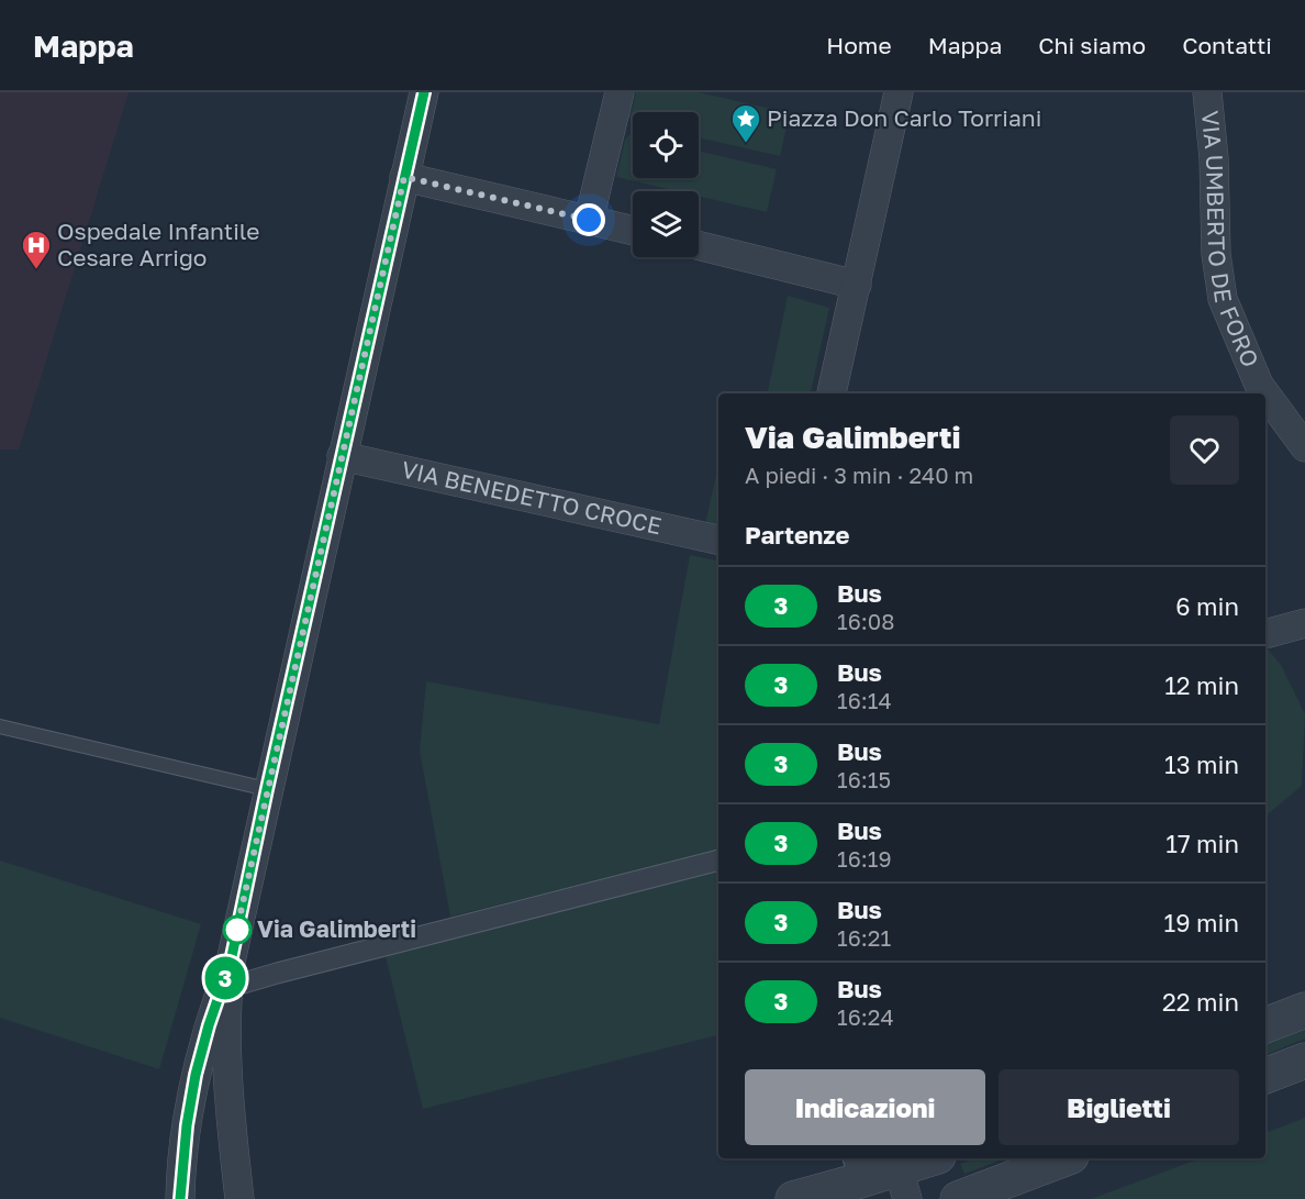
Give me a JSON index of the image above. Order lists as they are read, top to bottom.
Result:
{
  "streets": {
    "street": ["VIA UMBERTO DE FORO", "VIA BENEDETTO CROCE"]
  },
  "places": {
    "place": ["Piazza Don Carlo Torriani"],
    "hospital": ["Ospedale Infantile Cesare Arrigo"],
    "other": ["Via Galimberti"]
  },
  "lines": ["bus line 3"],
  "page": {
    "header": "Mappa",
    "nav": [
      "Home",
      "Mappa",
      "Chi siamo",
      "Contatti"
    ],
    "on_map": "3",
    "heading": [
      ["Via Galimberti", "A piedi · 3 min · 240 m"],
      "Partenze"
    ],
    "list": [
      {
        "mark": "3",
        "name": "Bus",
        "note": "16:08",
        "value": "6 min"
      },
      {
        "mark": "3",
        "name": "Bus",
        "note": "16:14",
        "value": "12 min"
      },
      {
        "mark": "3",
        "name": "Bus",
        "note": "16:15",
        "value": "13 min"
      },
      {
        "mark": "3",
        "name": "Bus",
        "note": "16:19",
        "value": "17 min"
      },
      {
        "mark": "3",
        "name": "Bus",
        "note": "16:21",
        "value": "19 min"
      },
      {
        "mark": "3",
        "name": "Bus",
        "note": "16:24",
        "value": "22 min"
      }
    ],
    "buttons": ["Indicazioni", "Biglietti"]
  }
}
